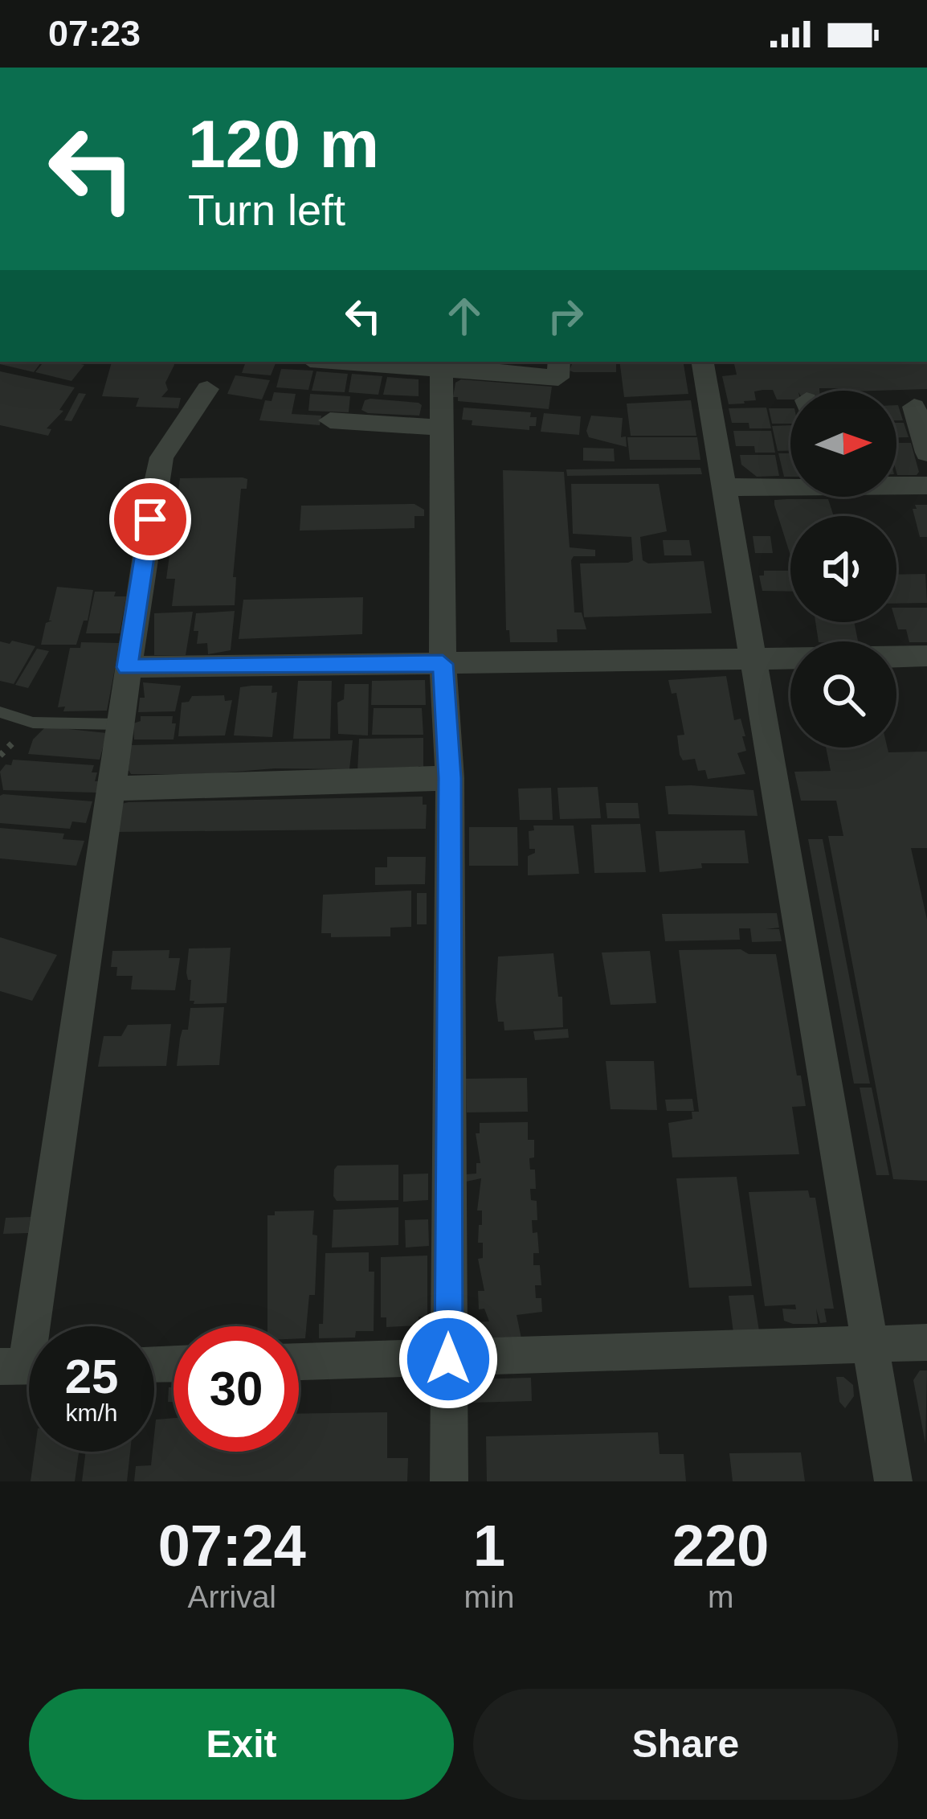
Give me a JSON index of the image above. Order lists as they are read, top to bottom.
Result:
{
  "north": "right",
  "page": {
    "status": "07:23",
    "turn": ["120 m", "Turn left"],
    "speed": "25 km/h",
    "limit": "30",
    "eta": [
      "07:24",
      "Arrival",
      "1",
      "min",
      "220",
      "m"
    ],
    "buttons": ["Exit", "Share"]
  }
}
